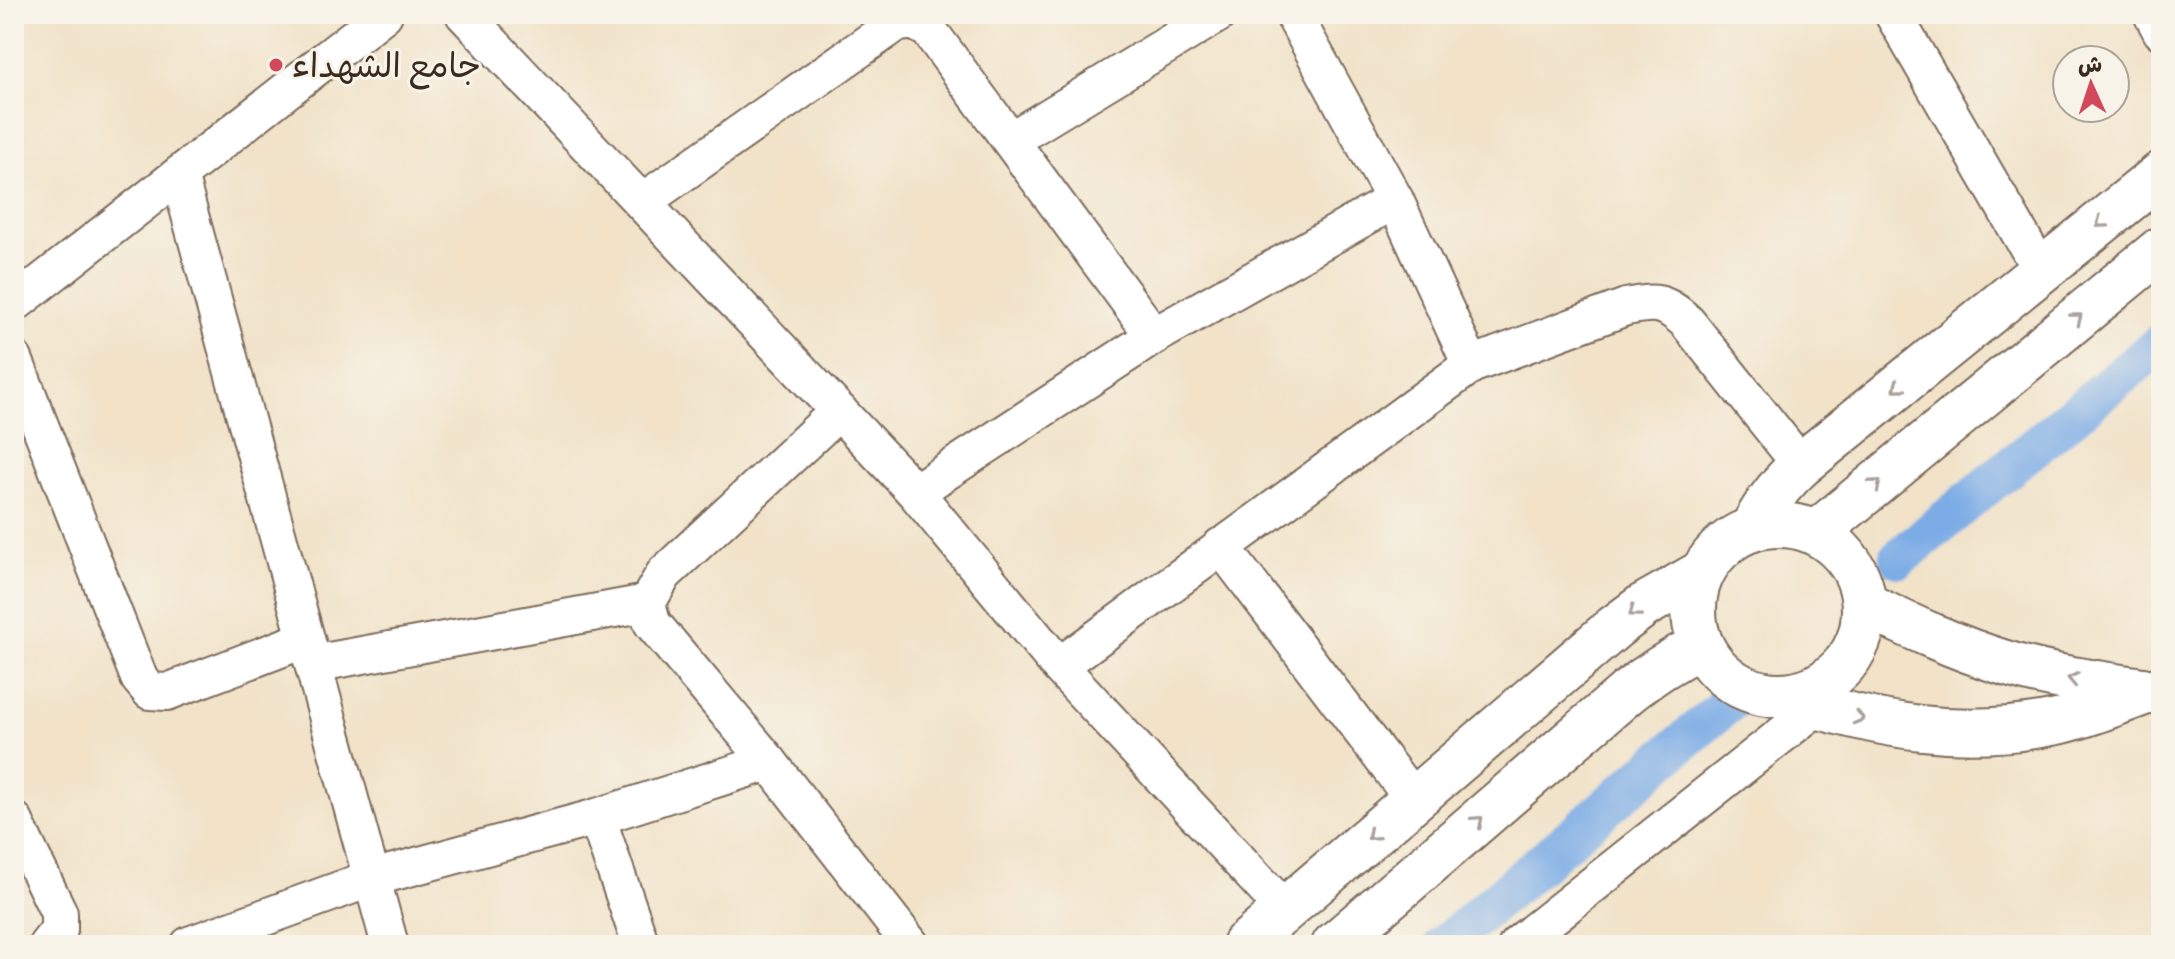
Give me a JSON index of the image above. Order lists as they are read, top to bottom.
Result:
{
  "places": ["جامع الشهداء"],
  "north": "top"
}
